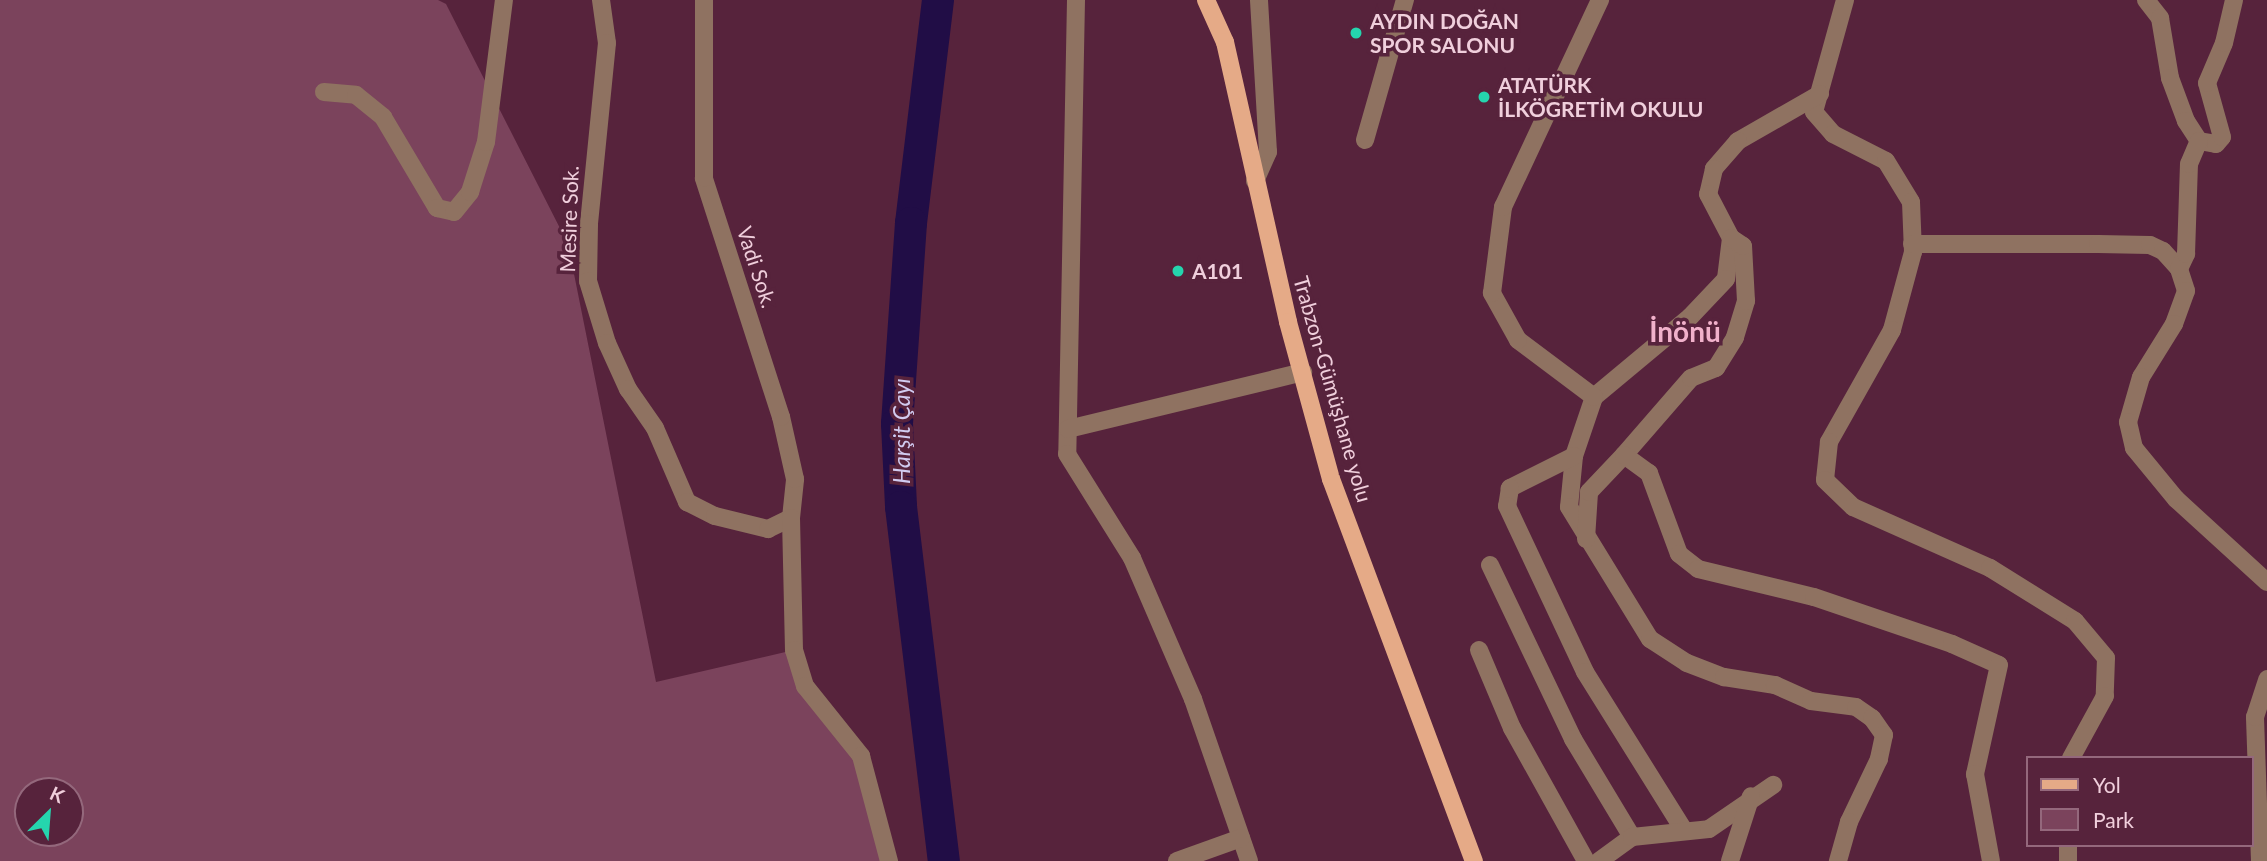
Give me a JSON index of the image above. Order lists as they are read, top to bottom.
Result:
{
  "streets": {
    "main road": ["Trabzon-Gümüşhane yolu"],
    "street": ["Mesire Sok.", "Vadi Sok."]
  },
  "crossings": [
    ["Mesire Sok.", "Vadi Sok."]
  ],
  "districts": ["İnönü"],
  "water": ["Harşit Çayı"],
  "places": ["AYDIN DOĞAN SPOR SALONU", "ATATÜRK İLKÖGRETİM OKULU", "A101"],
  "legend": ["Yol", "Park"],
  "north": "top right"
}
